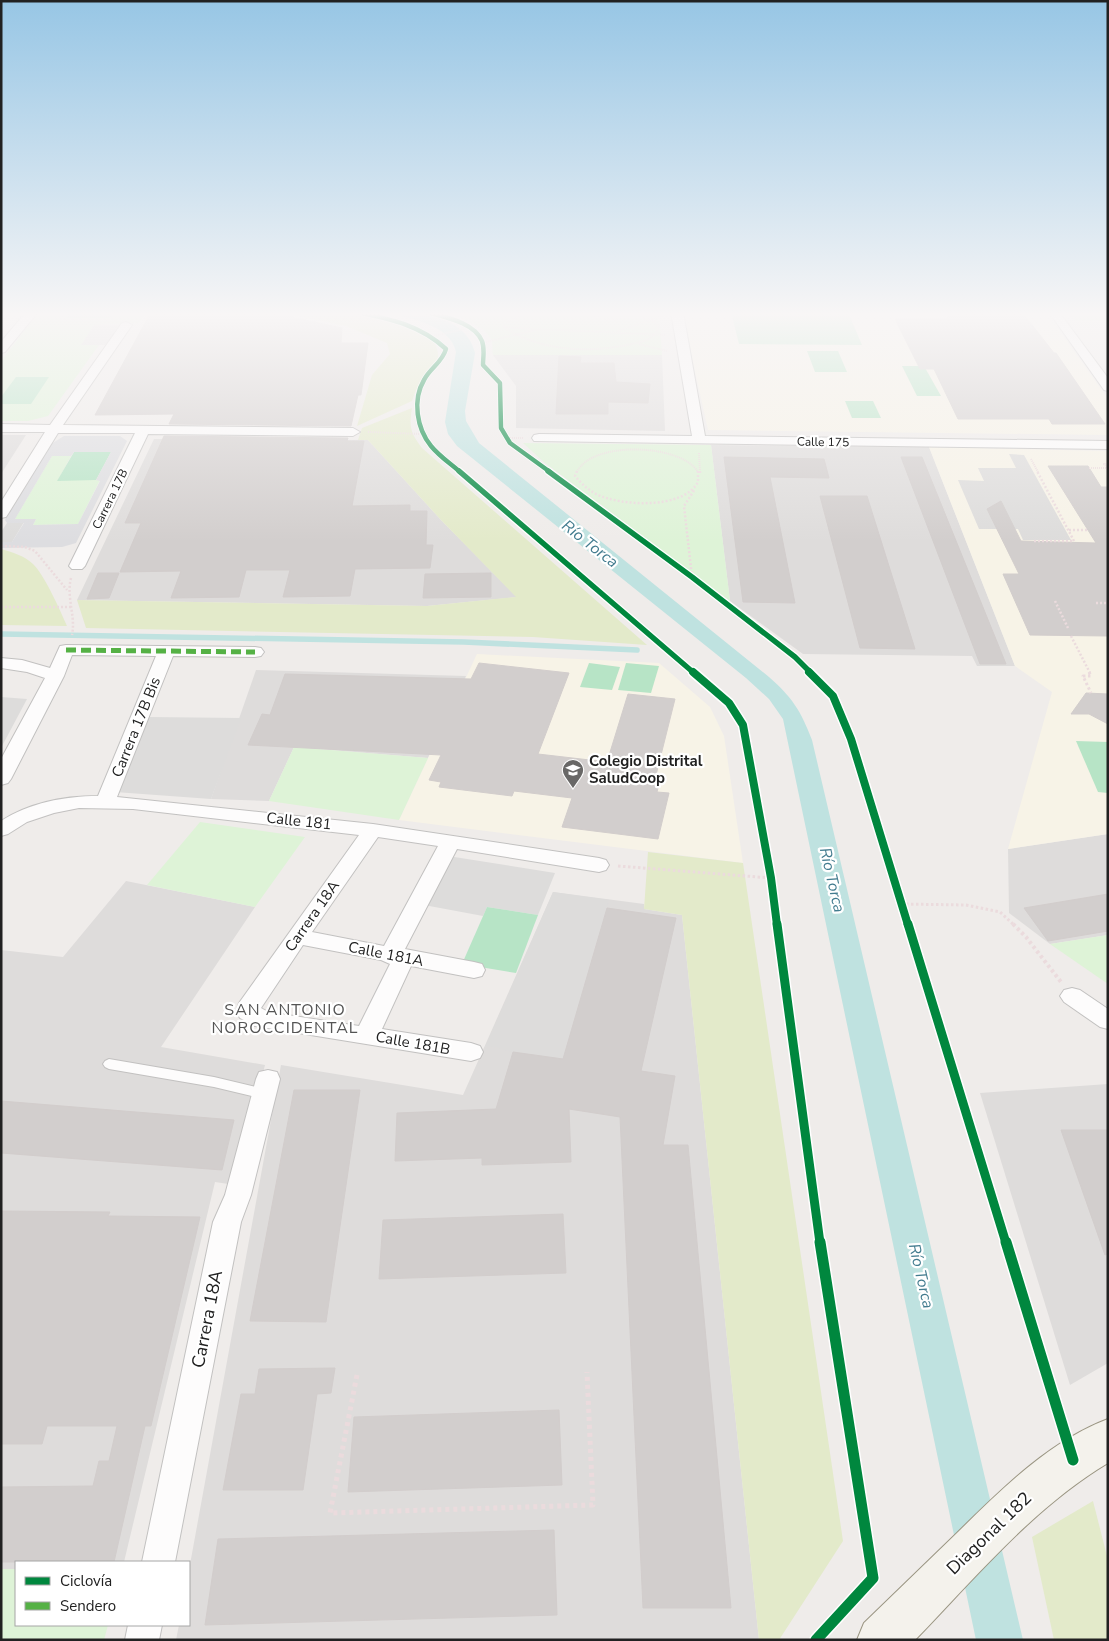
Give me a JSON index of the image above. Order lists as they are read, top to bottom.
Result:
{
  "streets": {
    "street": [
      "Calle 175",
      "Carrera 17B",
      "Carrera 17B Bis",
      "Calle 181",
      "Carrera 18A",
      "Calle 181A",
      "Calle 181B",
      "Diagonal 182"
    ]
  },
  "crossings": [
    ["Carrera 17B Bis", "Calle 181"],
    ["Calle 181", "Carrera 18A"],
    ["Carrera 18A", "Calle 181A"],
    ["Carrera 18A", "Calle 181B"]
  ],
  "districts": ["SAN ANTONIO NOROCCIDENTAL"],
  "water": ["Río Torca"],
  "places": {
    "school or university": ["Colegio Distrital SaludCoop"]
  },
  "legend": ["Ciclovía", "Sendero"]
}
